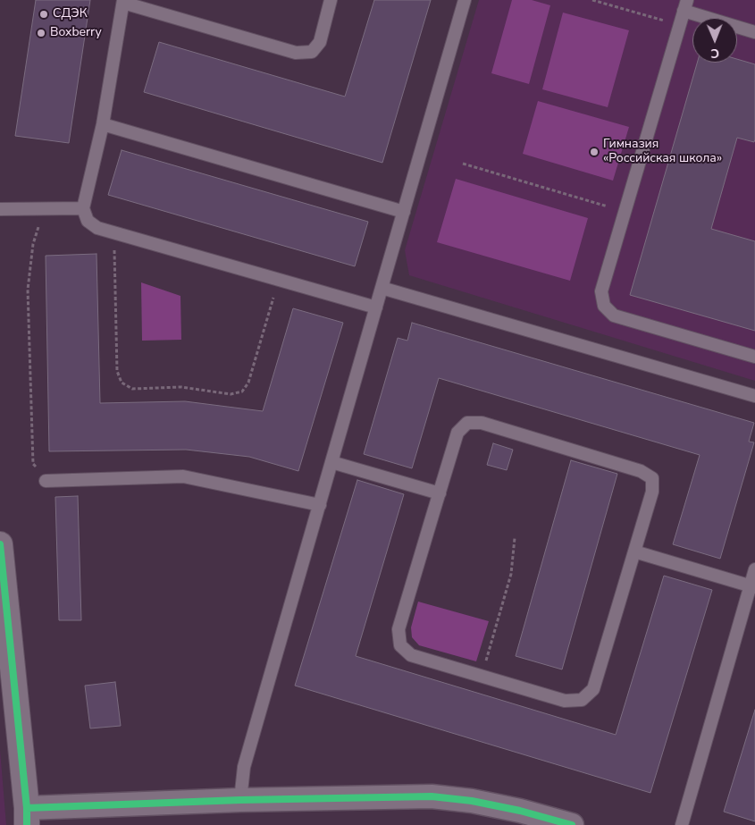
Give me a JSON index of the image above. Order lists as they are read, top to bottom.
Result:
{
  "places": ["СДЭК", "Boxberry", "Гимназия «Российская школа»"],
  "north": "bottom"
}
